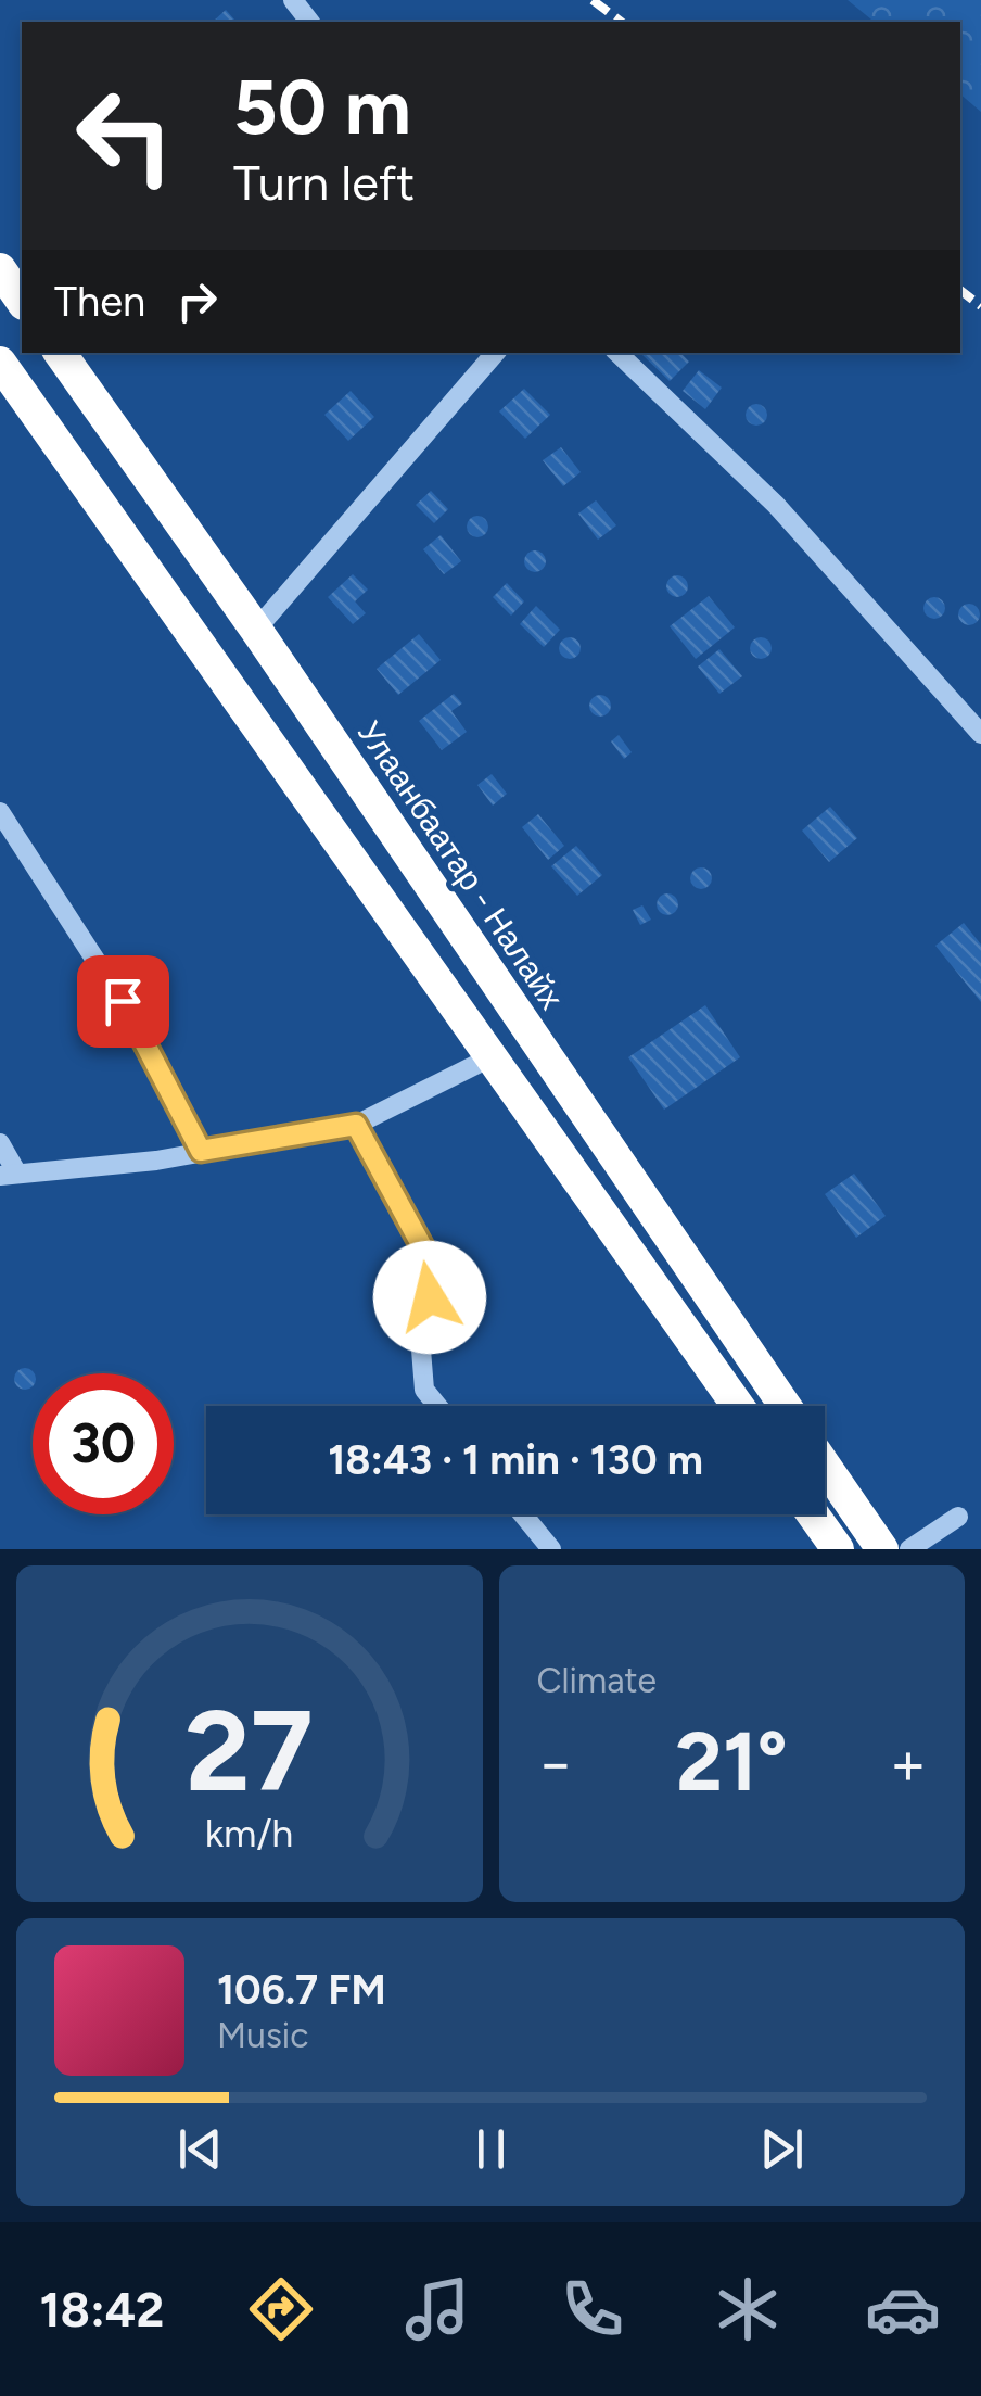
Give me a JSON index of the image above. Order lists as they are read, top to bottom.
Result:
{
  "streets": {
    "highway": ["Улаанбаатар - Налайх"]
  },
  "page": {
    "turn": ["50 m", "Turn left"],
    "then": "Then",
    "limit": "30",
    "trip": "18:43 · 1 min · 130 m",
    "tile": "Climate",
    "heat": ["−", "21°", "+"],
    "song": ["106.7 FM", "Music"],
    "tabs": "18:42",
    "gauge": ["27", "km/h"]
  }
}
